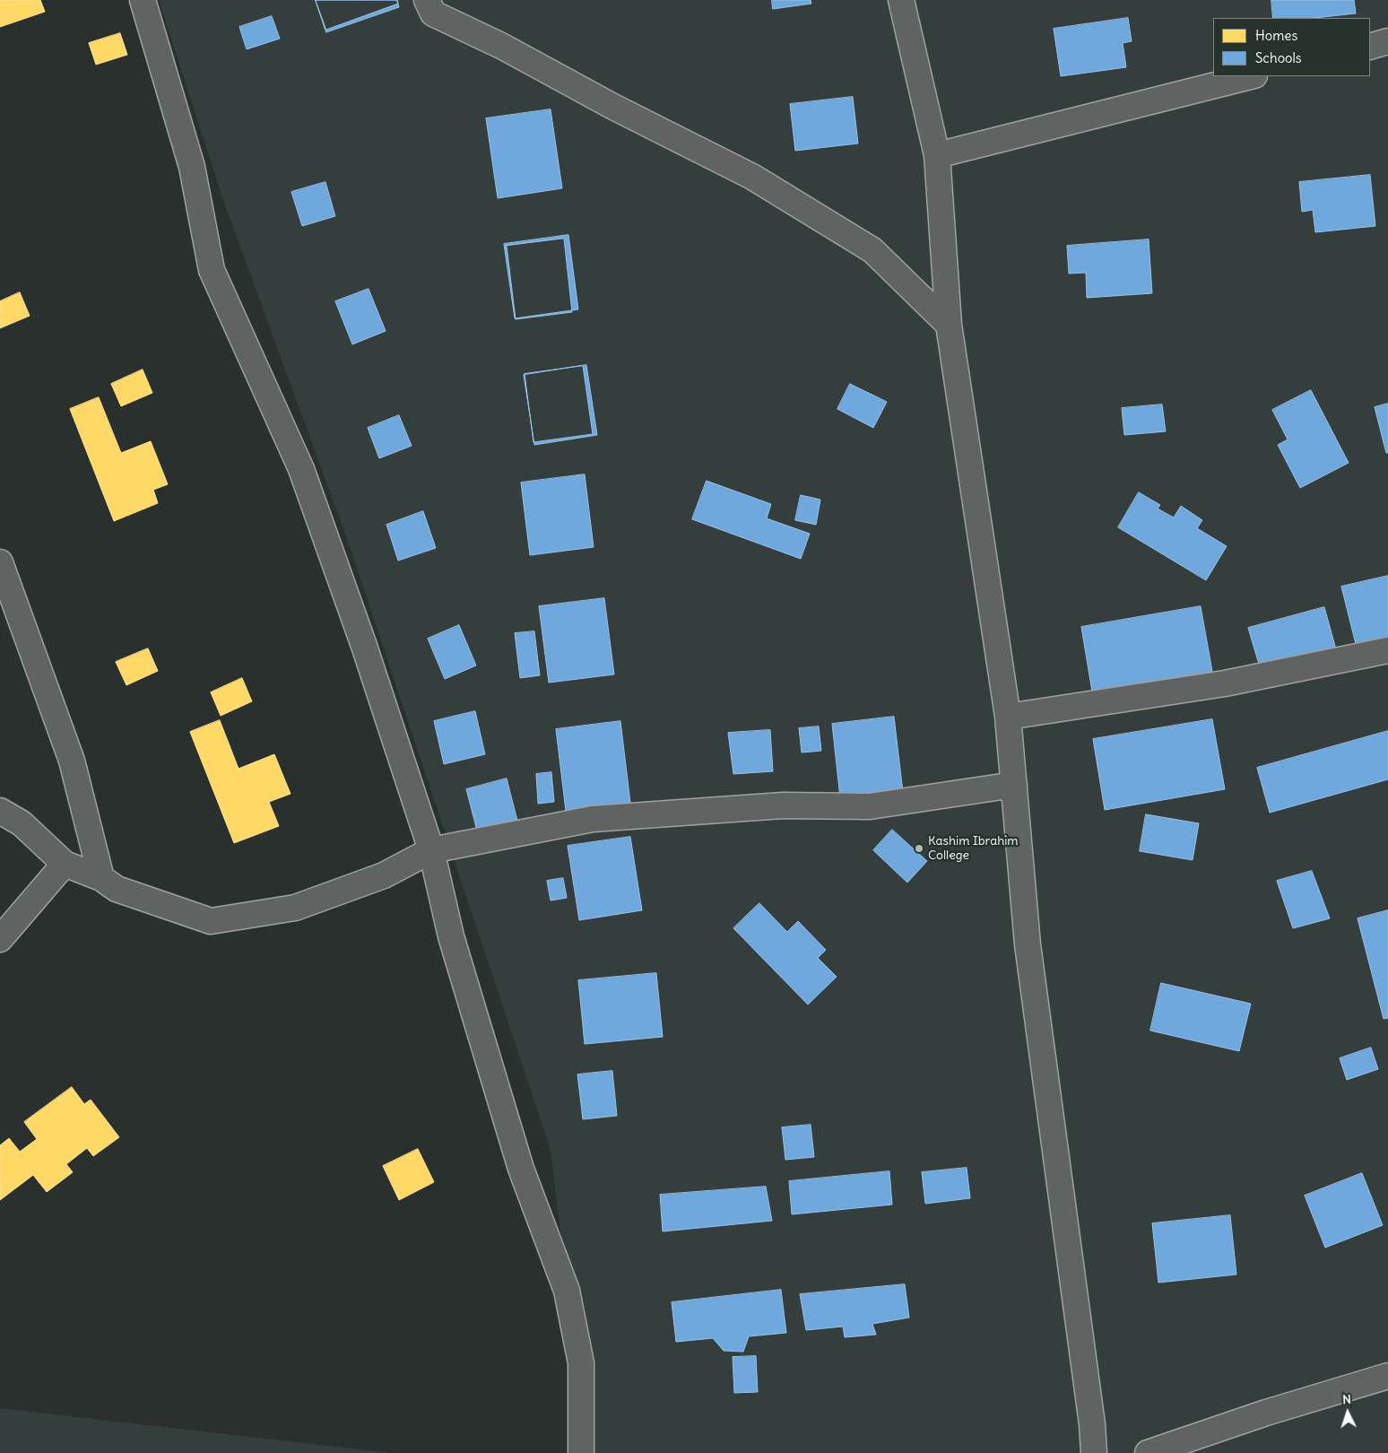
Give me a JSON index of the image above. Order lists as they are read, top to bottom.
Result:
{
  "places": ["Kashim Ibrahim College"],
  "legend": ["Homes", "Schools"],
  "north": "top"
}
